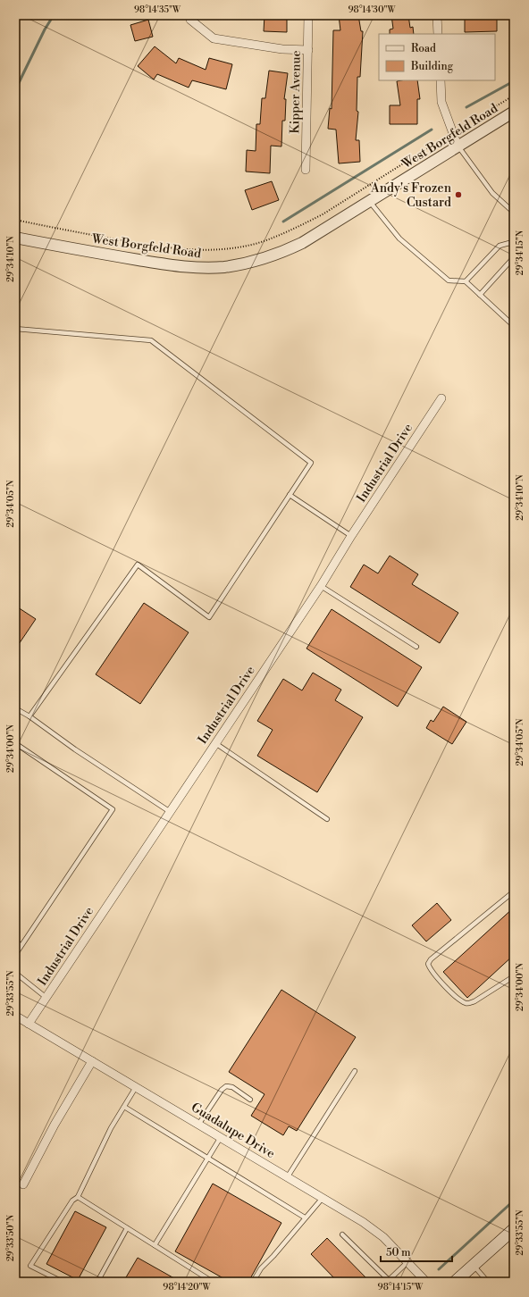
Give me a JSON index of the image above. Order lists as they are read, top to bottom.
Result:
{
  "streets": {
    "street": [
      "Kipper Avenue",
      "West Borgfeld Road",
      "Industrial Drive",
      "Guadalupe Drive"
    ]
  },
  "crossings": [
    ["Industrial Drive", "Guadalupe Drive"]
  ],
  "places": ["Andy's Frozen Custard"],
  "legend": ["Road", "Building"],
  "scale_bar": "50 m",
  "coordinates": [
    "98°14'35\"W",
    "98°14'30\"W",
    "29°34'15\"N",
    "29°34'10\"N",
    "29°34'05\"N",
    "29°34'00\"N",
    "29°33'55\"N",
    "29°33'50\"N",
    "98°14'20\"W",
    "98°14'15\"W"
  ]
}
